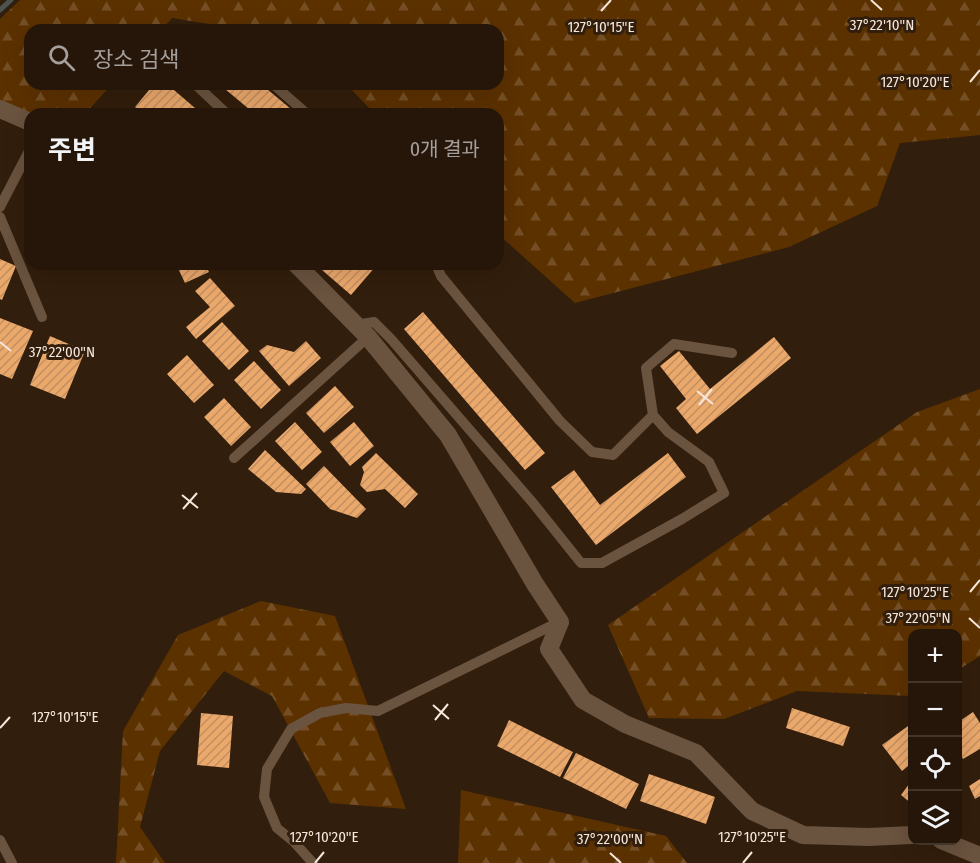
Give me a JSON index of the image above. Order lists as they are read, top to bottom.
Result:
{
  "page": {
    "search": "장소 검색",
    "heading": ["주변", "0개 결과"],
    "map_buttons": ["+", "−"]
  },
  "coordinates": [
    "37°22'10\"N",
    "127°10'15\"E",
    "127°10'20\"E",
    "37°22'00\"N",
    "127°10'25\"E",
    "37°22'05\"N"
  ]
}
